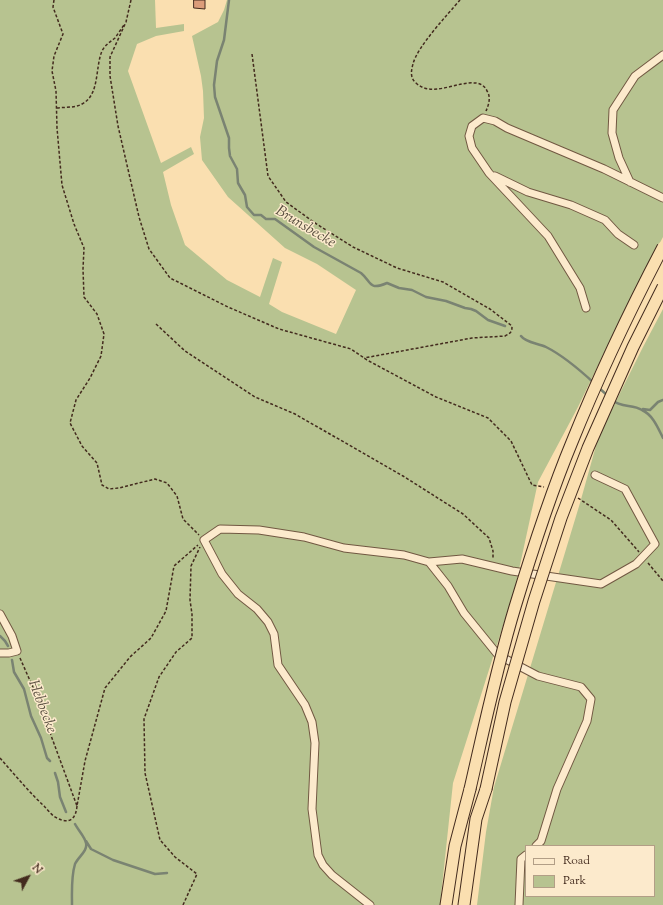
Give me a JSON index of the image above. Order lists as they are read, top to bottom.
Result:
{
  "water": ["Brunsbecke", "Hebbecke"],
  "legend": ["Road", "Park"],
  "north": "top right"
}
